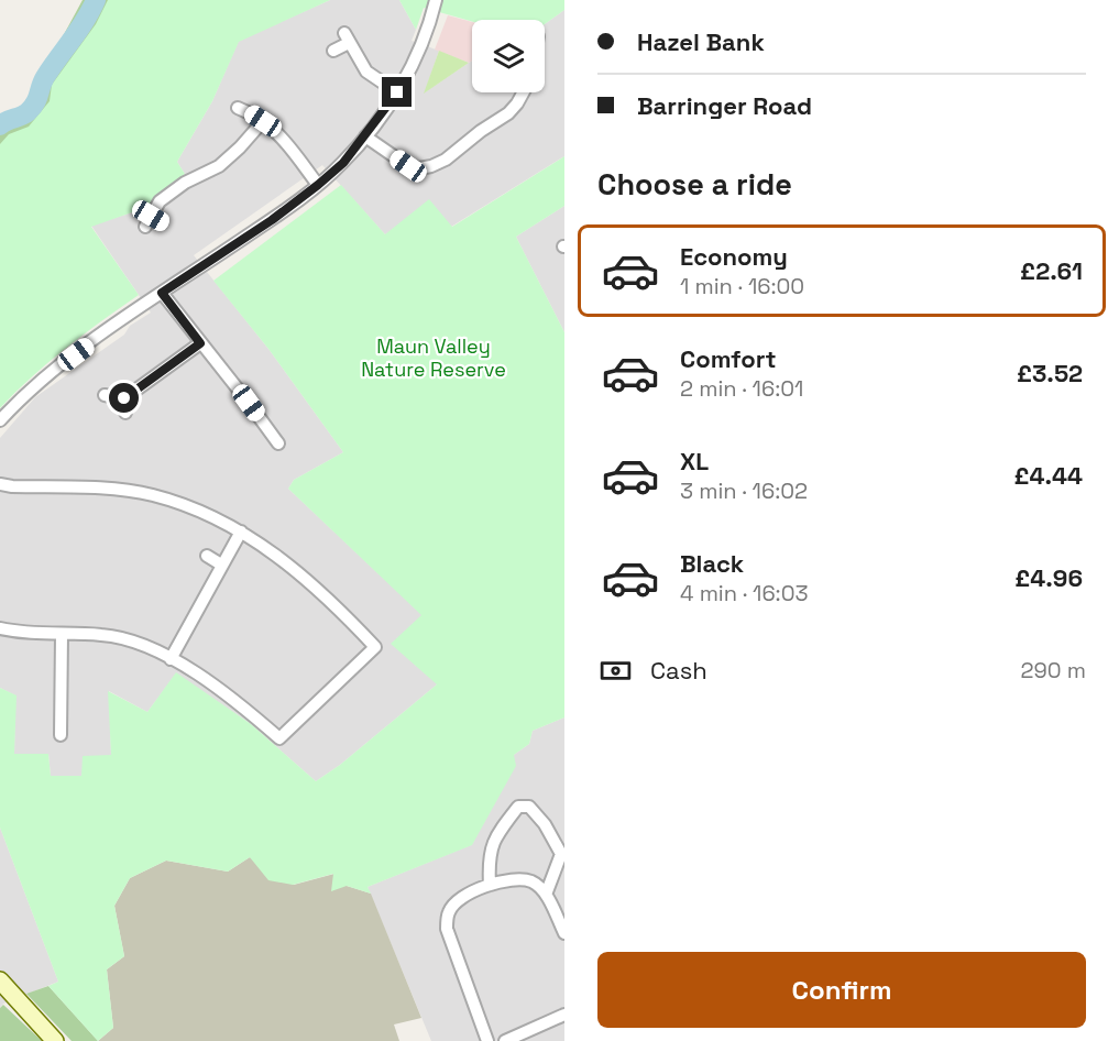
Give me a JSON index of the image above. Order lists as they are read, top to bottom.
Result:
{
  "parks": ["Maun Valley Nature Reserve"],
  "page": {
    "banner": ["Hazel Bank", "Barringer Road"],
    "heading": "Choose a ride",
    "list": [
      {
        "name": "Economy",
        "note": "1 min · 16:00",
        "value": "£2.61"
      },
      {
        "name": "Comfort",
        "note": "2 min · 16:01",
        "value": "£3.52"
      },
      {
        "name": "XL",
        "note": "3 min · 16:02",
        "value": "£4.44"
      },
      {
        "name": "Black",
        "note": "4 min · 16:03",
        "value": "£4.96"
      }
    ],
    "pay": ["Cash", "290 m"],
    "buttons": "Confirm"
  }
}
